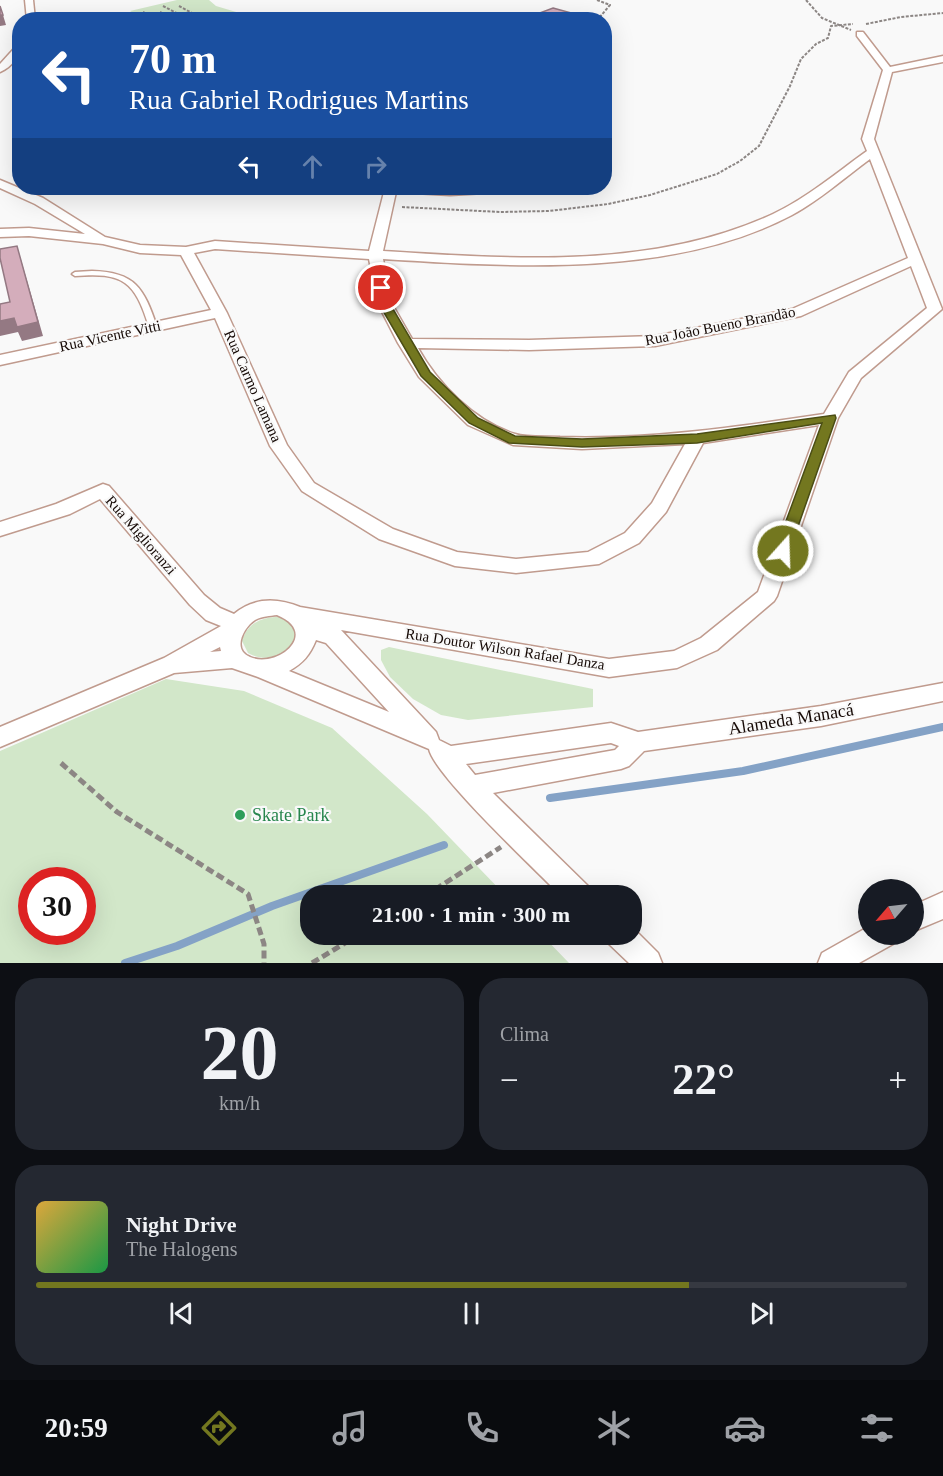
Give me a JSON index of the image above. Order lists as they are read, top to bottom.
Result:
{
  "streets": {
    "street": [
      "Rua João Bueno Brandão",
      "Rua Vicente Vitti",
      "Rua Carmo Lamana",
      "Rua Miglioranzi",
      "Rua Doutor Wilson Rafael Danza",
      "Alameda Manacá"
    ]
  },
  "crossings": [
    ["Rua João Bueno Brandão", "Rua Doutor Wilson Rafael Danza"],
    ["Rua Vicente Vitti", "Rua Carmo Lamana"],
    ["Rua Miglioranzi", "Rua Doutor Wilson Rafael Danza"]
  ],
  "places": ["Skate Park"],
  "north": "bottom left",
  "page": {
    "turn": ["70 m", "Rua Gabriel Rodrigues Martins"],
    "limit": "30",
    "trip": "21:00 · 1 min · 300 m",
    "tile": [
      ["20", "km/h"],
      "Clima"
    ],
    "heat": ["−", "22°", "+"],
    "song": ["Night Drive", "The Halogens"],
    "tabs": "20:59"
  }
}
